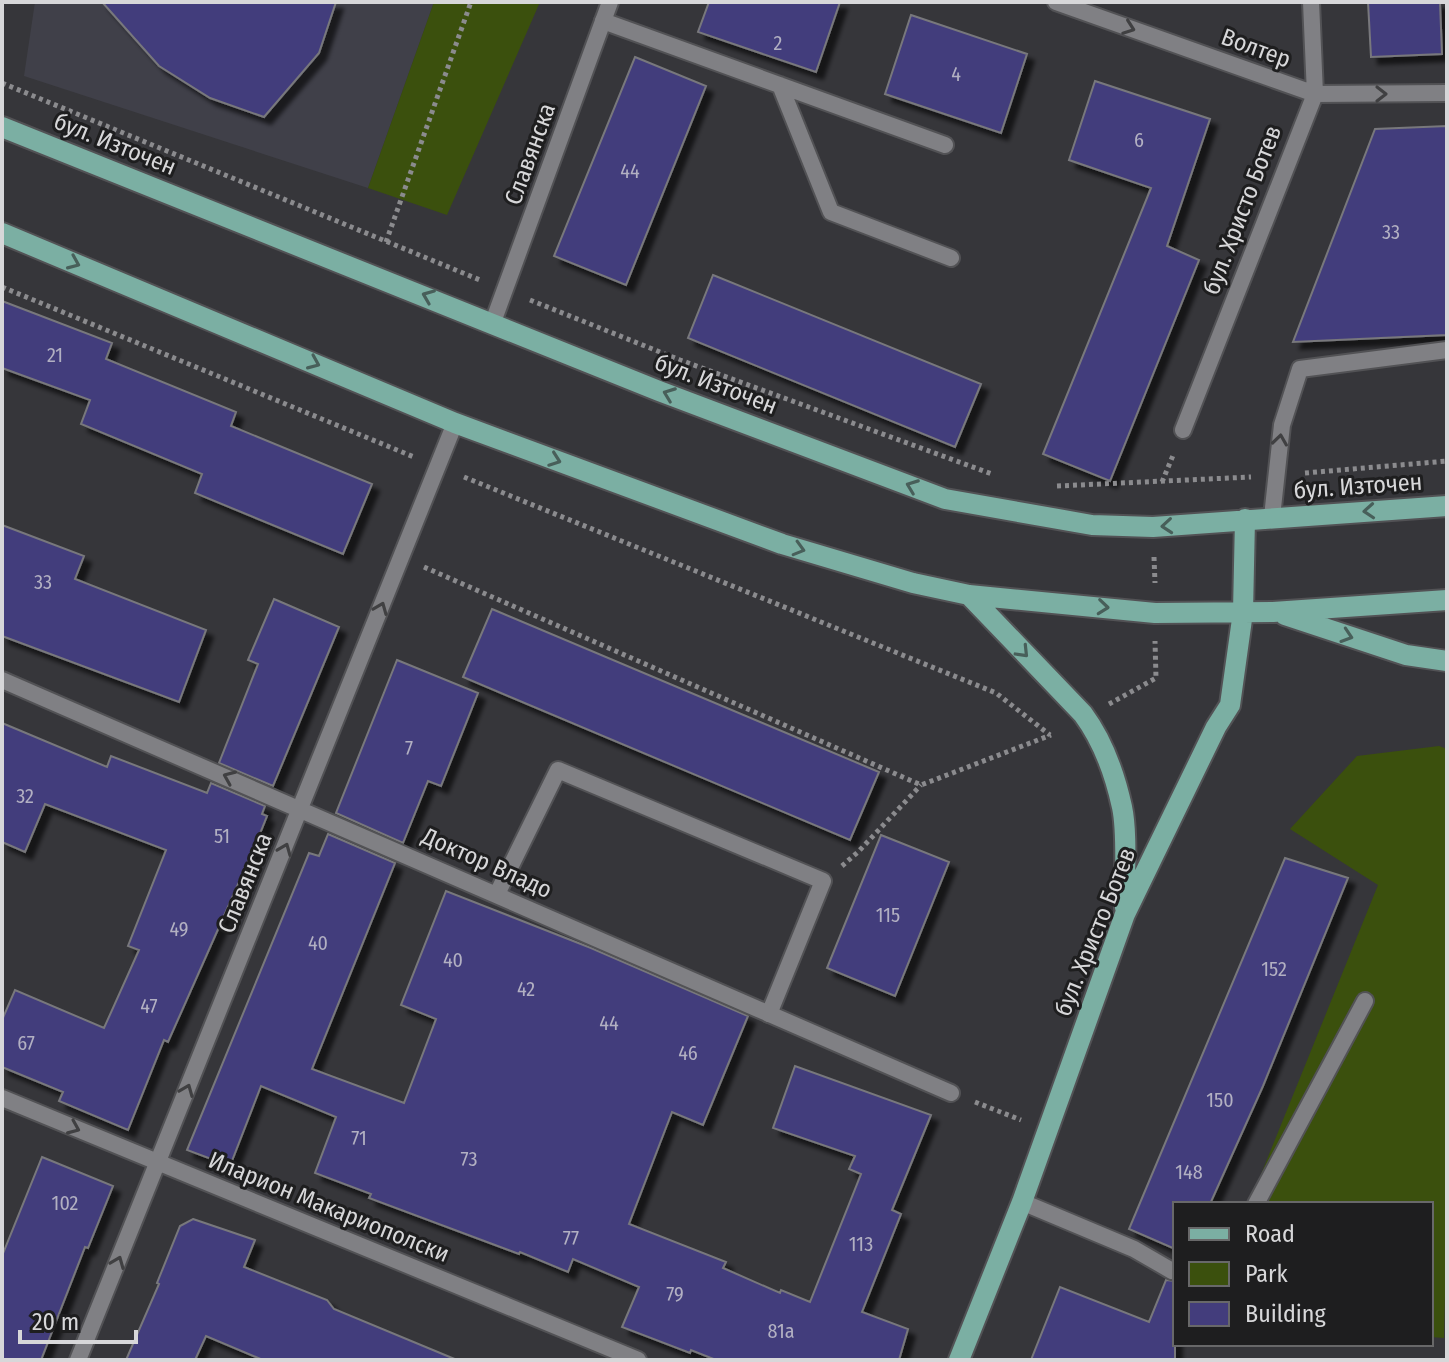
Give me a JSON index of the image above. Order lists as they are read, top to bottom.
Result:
{
  "streets": {
    "main road": ["бул. Източен", "бул. Христо Ботев"],
    "street": [
      "Волтер",
      "Славянска",
      "Доктор Владо",
      "Иларион Макариополски"
    ]
  },
  "crossings": [
    ["Волтер", "бул. Христо Ботев"],
    ["бул. Източен", "Славянска"],
    ["бул. Източен", "бул. Христо Ботев"],
    ["Славянска", "Доктор Владо"],
    ["Славянска", "Иларион Макариополски"]
  ],
  "one_way": ["Волтер", "Славянска"],
  "house_numbers": [
    "2",
    "4",
    "6",
    "44",
    "33",
    "21",
    "33",
    "7",
    "32",
    "51",
    "115",
    "49",
    "40",
    "40",
    "152",
    "42",
    "47",
    "44",
    "67",
    "46",
    "150",
    "71",
    "73",
    "148",
    "102",
    "77",
    "113",
    "79",
    "81a"
  ],
  "legend": ["Road", "Park", "Building"],
  "scale_bar": "20 m"
}
